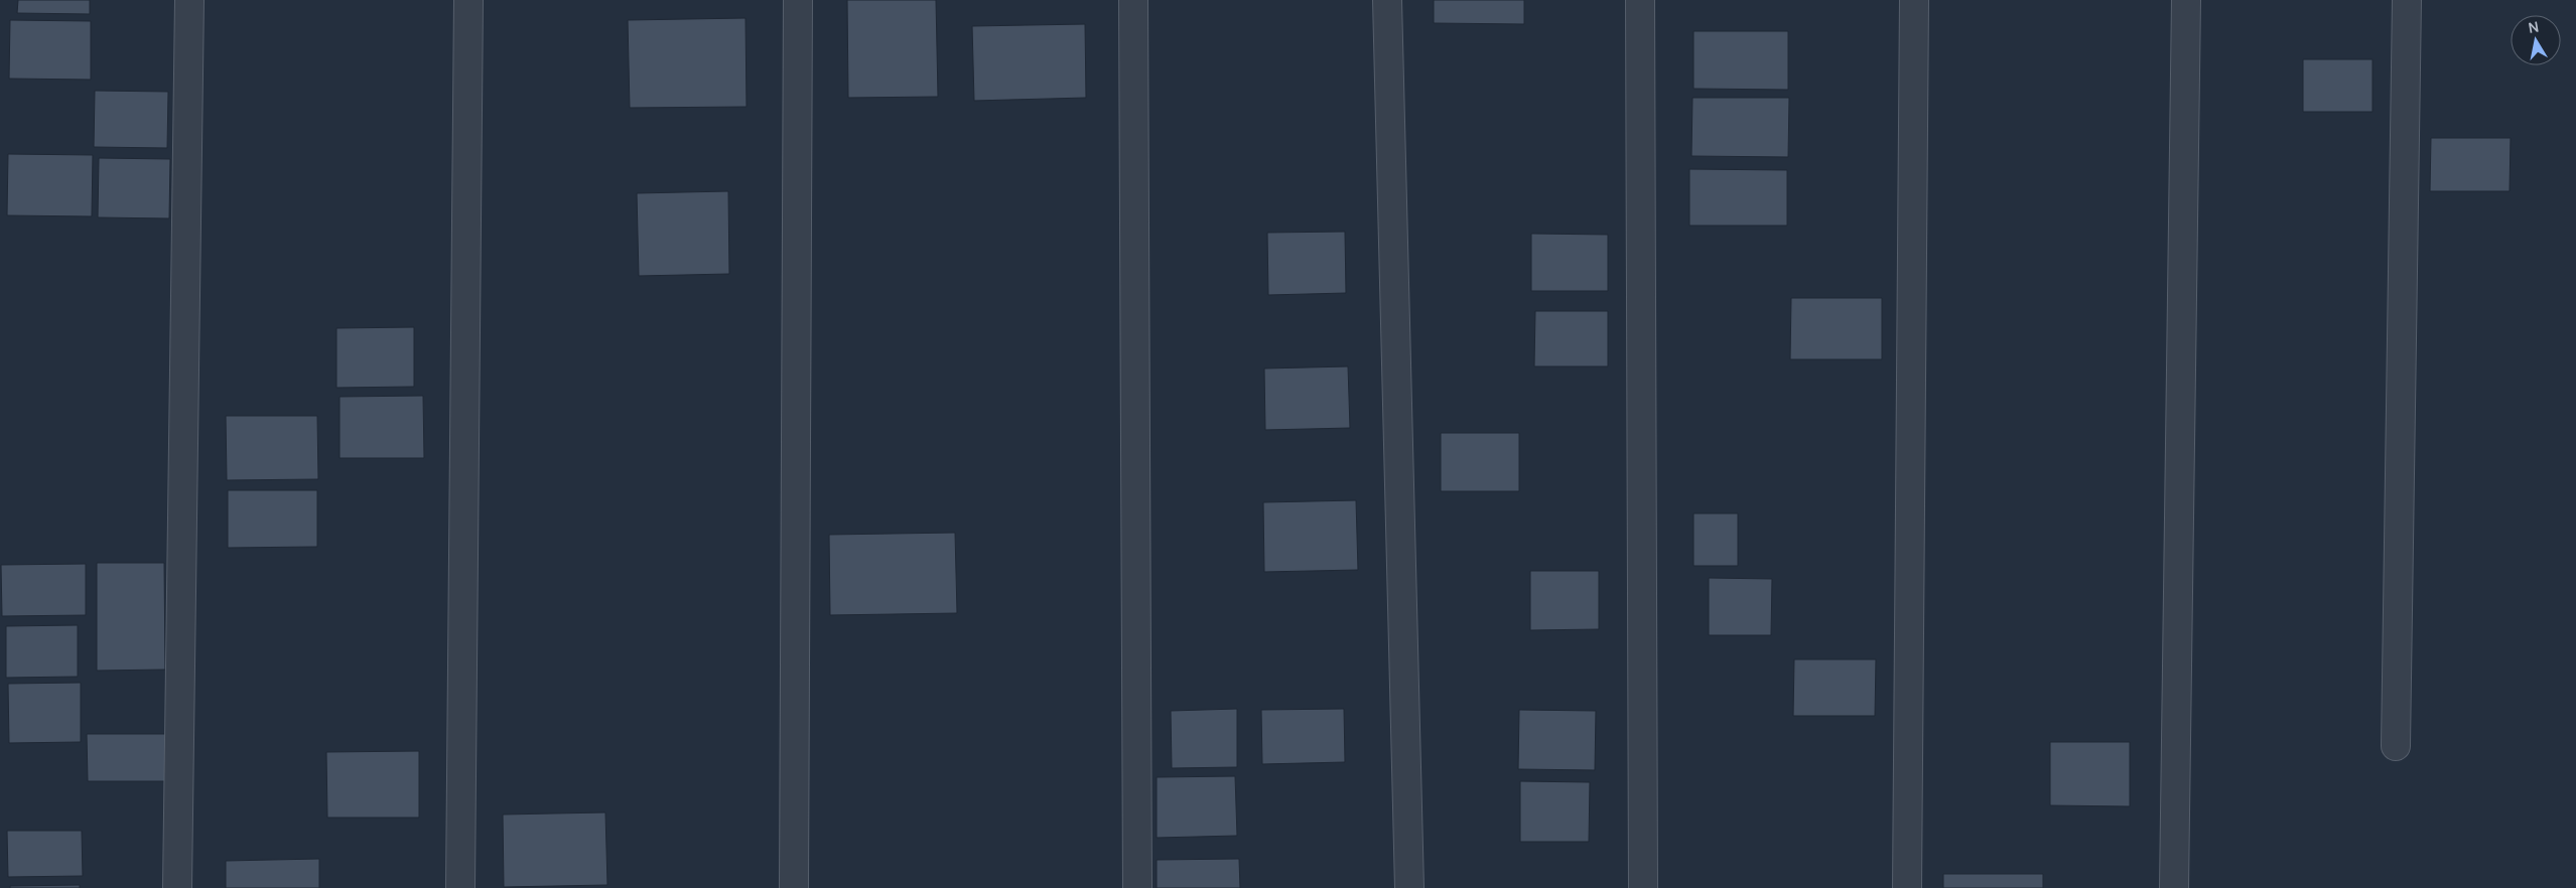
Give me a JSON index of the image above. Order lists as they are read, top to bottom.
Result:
{
  "north": "top"
}
